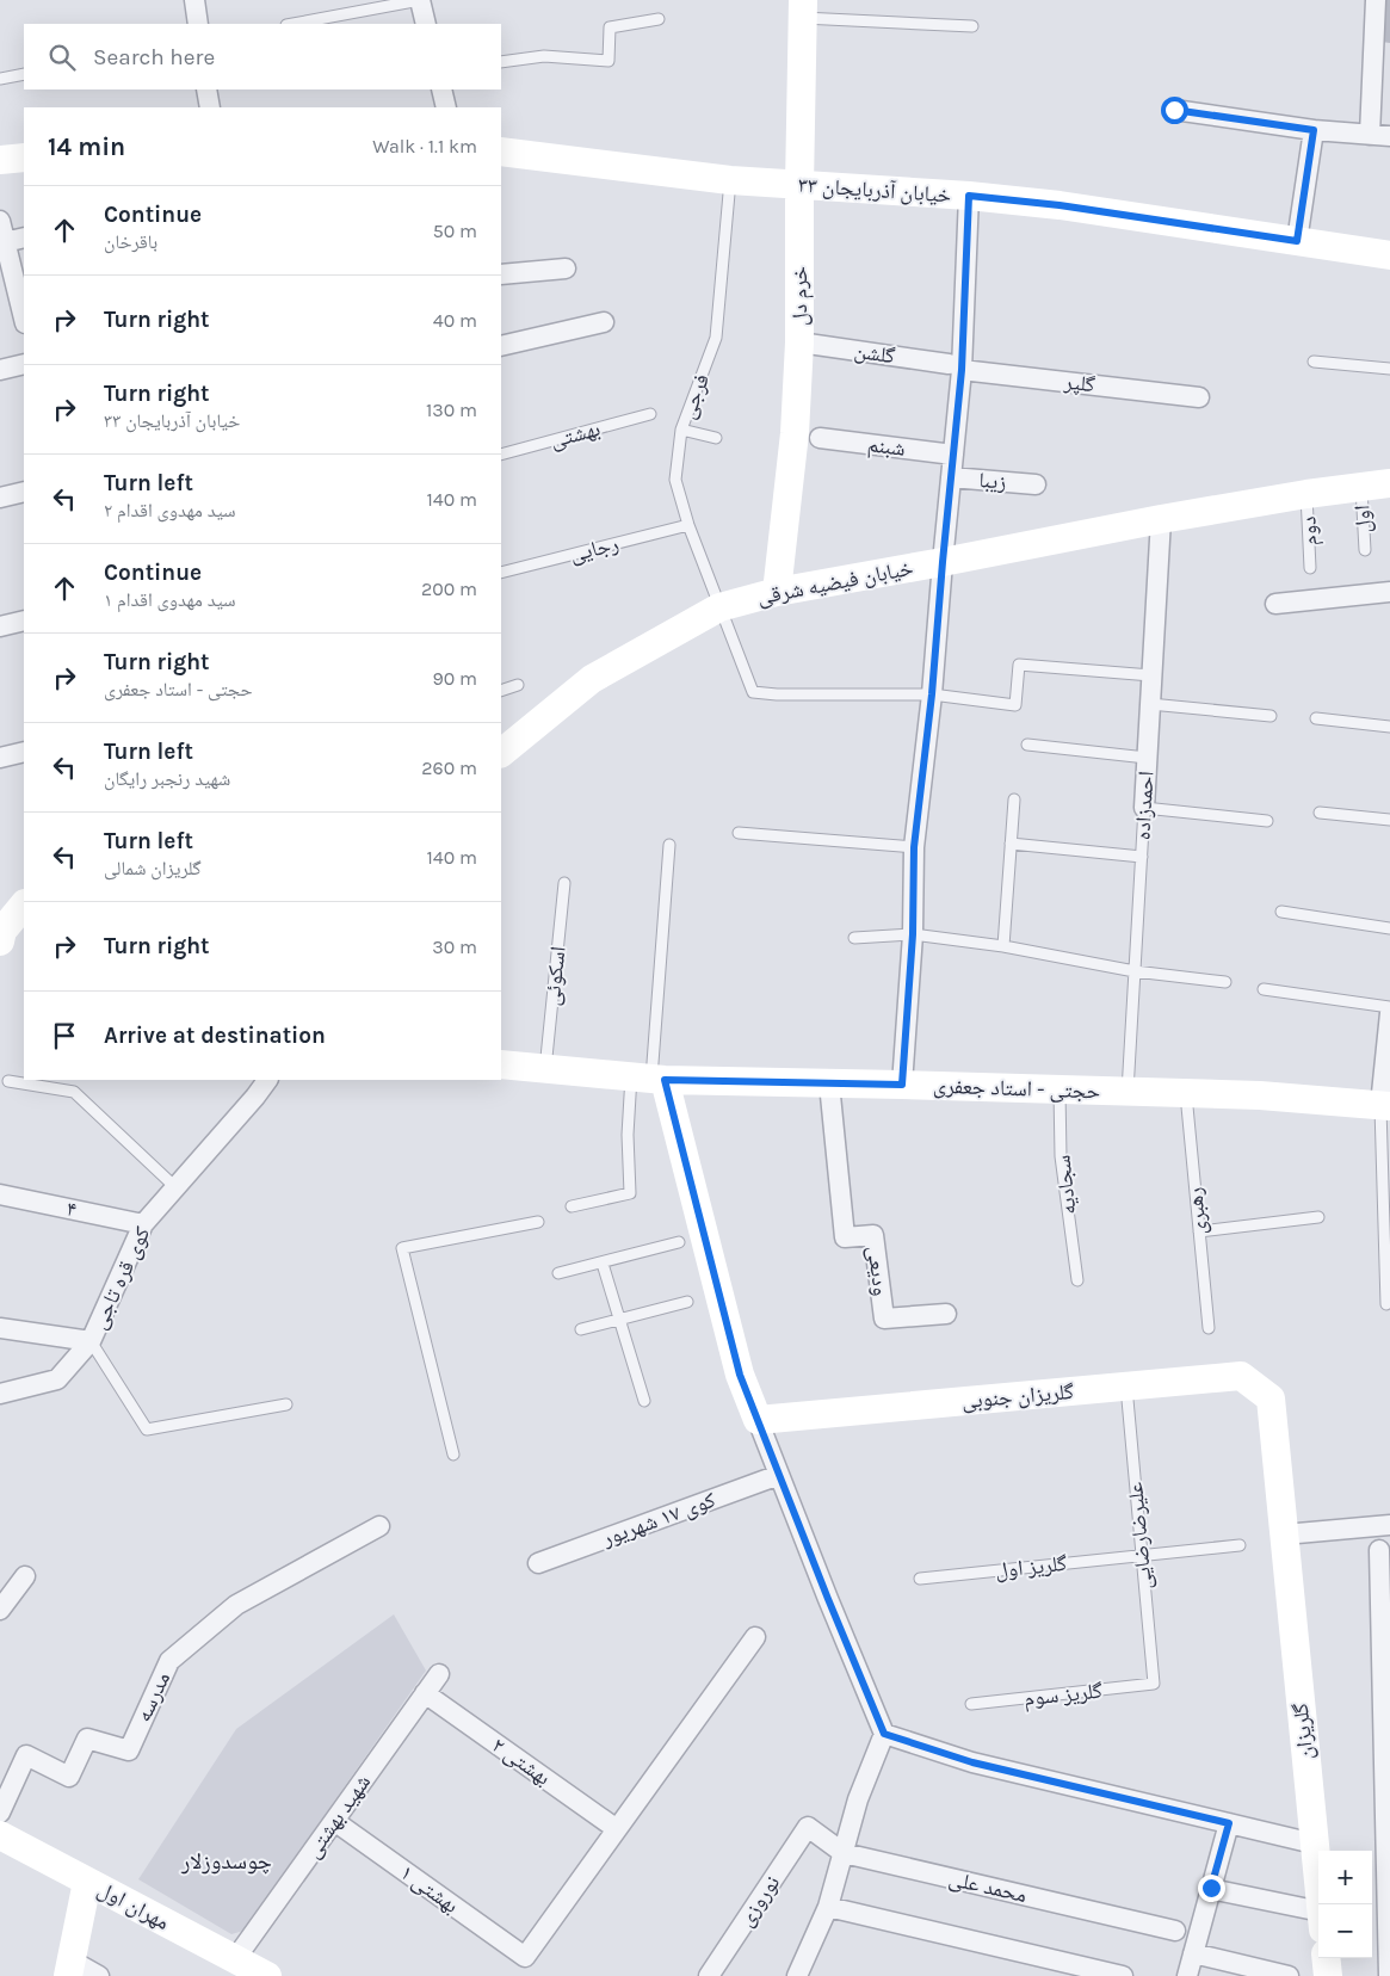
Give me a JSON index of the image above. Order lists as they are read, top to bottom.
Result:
{
  "streets": {
    "street": [
      "خیابان آذربایجان ۳۳",
      "خرم دل",
      "گلشن",
      "گلپر",
      "شبنم",
      "زیبا",
      "خیابان فیضیه شرقی",
      "احمدزاده",
      "حجتی - استاد جعفری",
      "۴",
      "ودیعی",
      "کوی قره تاجی",
      "گلریزان جنوبی",
      "کوی ۱۷ شهریور",
      "مدرسه",
      "گلریزان",
      "بهشتی ۲",
      "شهید بهشتی",
      "محمد علی",
      "بهشتی ۱",
      "نوروزی",
      "مهران اول"
    ],
    "lane": [
      "فرجی",
      "بهشتی",
      "اول",
      "دوم",
      "رجایی",
      "اسکوئی",
      "سجادیه",
      "رهبری",
      "علیرضارضایی",
      "گلریز اول",
      "گلریز سوم"
    ]
  },
  "crossings": [
    ["خیابان آذربایجان ۳۳", "خرم دل"],
    ["خیابان آذربایجان ۳۳", "فرجی"],
    ["خرم دل", "گلشن"],
    ["خرم دل", "خیابان فیضیه شرقی"],
    ["گلشن", "گلپر"],
    ["فرجی", "رجایی"],
    ["فرجی", "خیابان فیضیه شرقی"],
    ["اول", "خیابان فیضیه شرقی"],
    ["دوم", "خیابان فیضیه شرقی"],
    ["خیابان فیضیه شرقی", "احمدزاده"],
    ["احمدزاده", "حجتی - استاد جعفری"],
    ["اسکوئی", "حجتی - استاد جعفری"],
    ["حجتی - استاد جعفری", "سجادیه"],
    ["حجتی - استاد جعفری", "رهبری"],
    ["حجتی - استاد جعفری", "ودیعی"],
    ["۴", "کوی قره تاجی"],
    ["گلریزان جنوبی", "علیرضارضایی"],
    ["گلریزان جنوبی", "گلریزان"],
    ["علیرضارضایی", "گلریز اول"],
    ["علیرضارضایی", "گلریز سوم"],
    ["بهشتی ۲", "شهید بهشتی"],
    ["بهشتی ۲", "بهشتی ۱"],
    ["شهید بهشتی", "بهشتی ۱"],
    ["شهید بهشتی", "مهران اول"],
    ["محمد علی", "نوروزی"]
  ],
  "districts": ["چوسدوزلار"],
  "page": {
    "search": "Search here",
    "heading": ["14 min", "Walk · 1.1 km"],
    "list": [
      ["Continue", "باقرخان", "50 m"],
      ["Turn right", "40 m"],
      ["Turn right", "خیابان آذربایجان ۳۳", "130 m"],
      ["Turn left", "سید مهدوی اقدام ۲", "140 m"],
      ["Continue", "سید مهدوی اقدام ۱", "200 m"],
      ["Turn right", "حجتی - استاد جعفری", "90 m"],
      ["Turn left", "شهید رنجبر رایگان", "260 m"],
      ["Turn left", "گلریزان شمالی", "140 m"],
      ["Turn right", "30 m"],
      "Arrive at destination"
    ],
    "map_buttons": ["+", "−"]
  }
}
